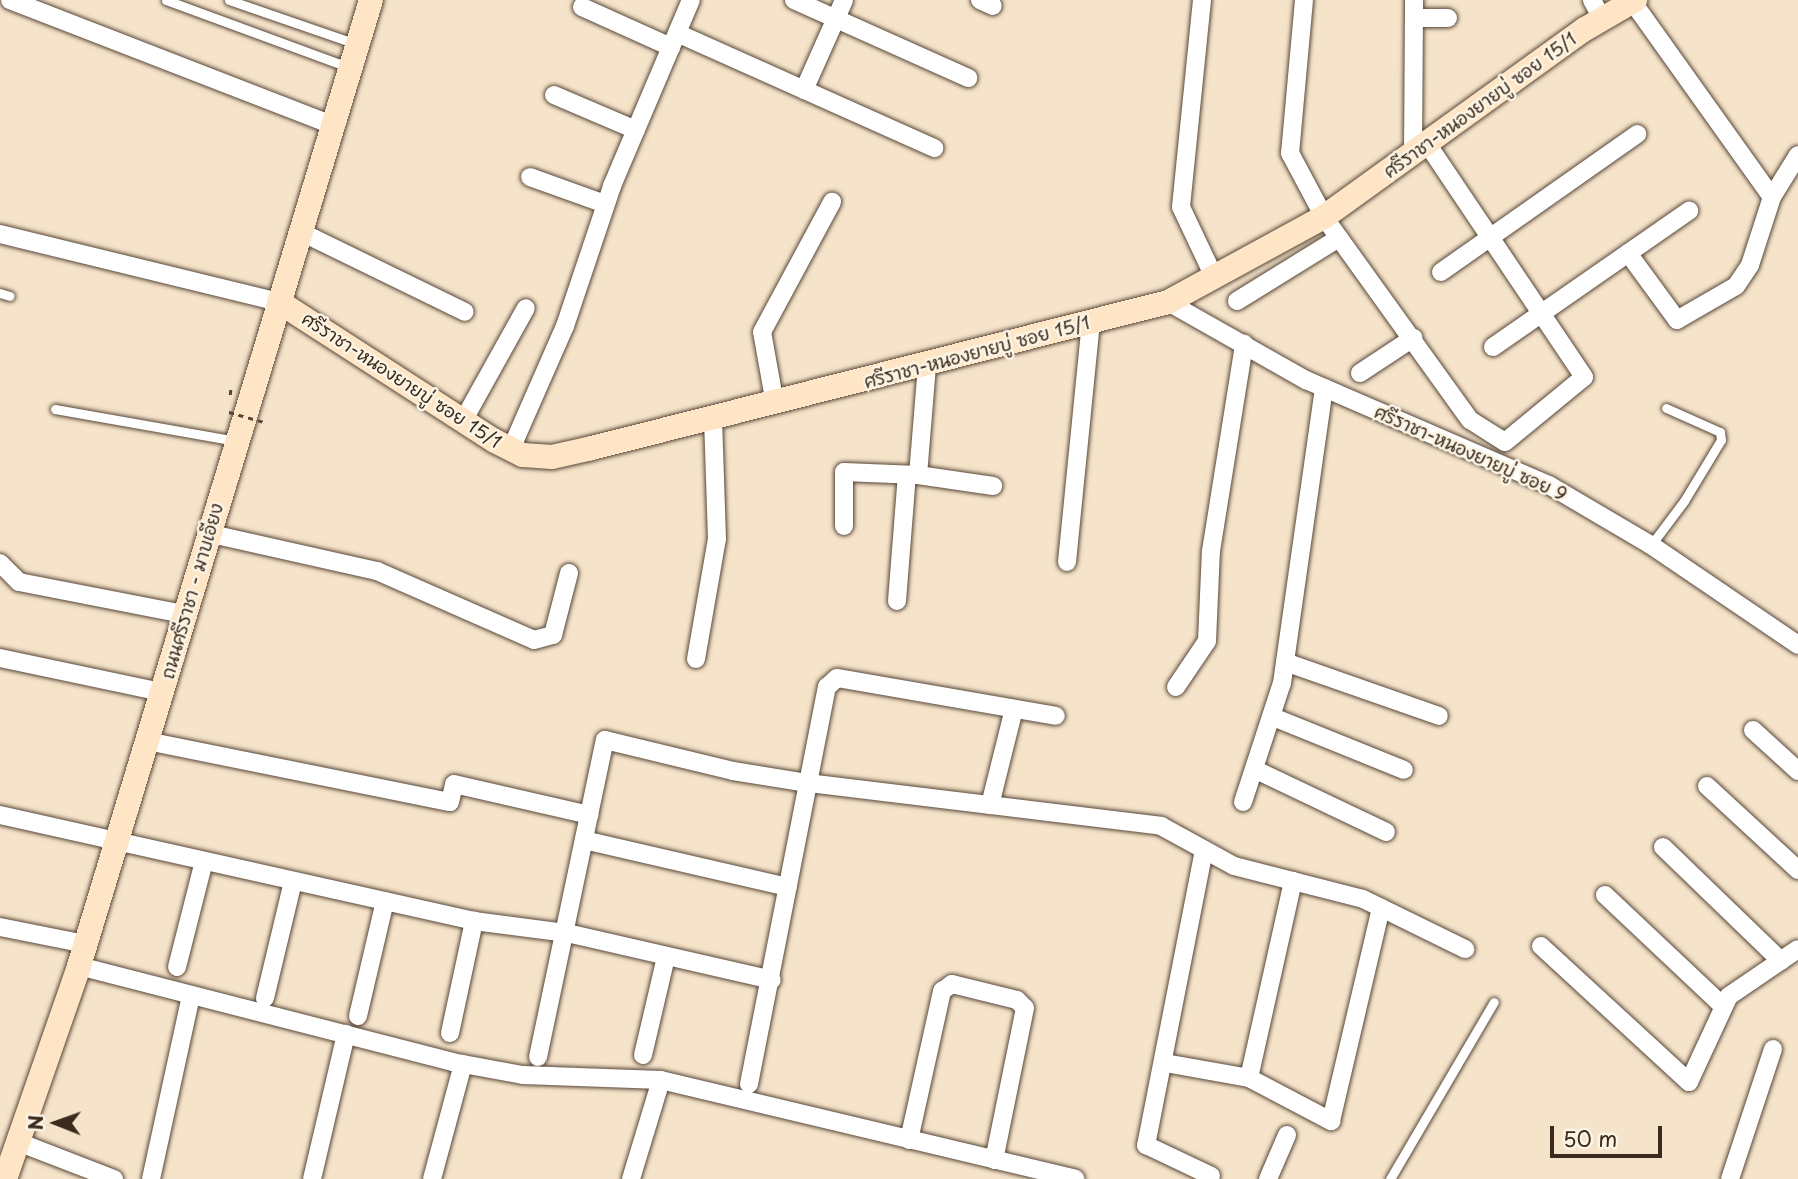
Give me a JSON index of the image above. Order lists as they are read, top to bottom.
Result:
{
  "streets": {
    "street": ["ศรีราชา-หนองยายบู่ ซอย 15/1", "ศรีราชา-หนองยายบู่ ซอย 9", "ถนนศรีราชา - มาบเอียง"]
  },
  "crossings": [
    ["ศรีราชา-หนองยายบู่ ซอย 15/1", "ศรีราชา-หนองยายบู่ ซอย 9"],
    ["ศรีราชา-หนองยายบู่ ซอย 15/1", "ถนนศรีราชา - มาบเอียง"]
  ],
  "scale_bar": "50 m",
  "north": "left"
}
